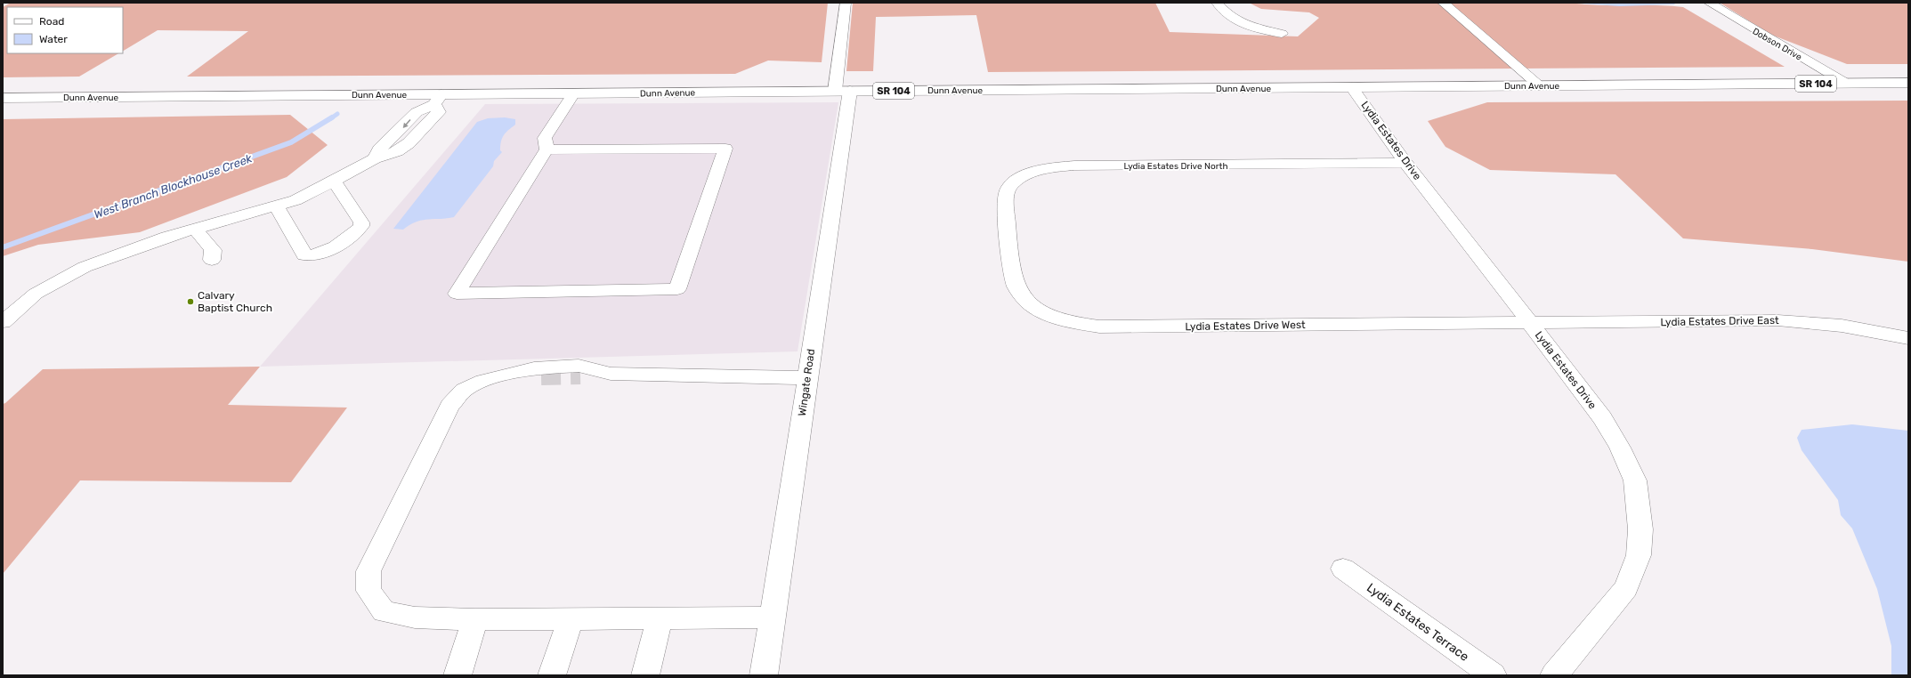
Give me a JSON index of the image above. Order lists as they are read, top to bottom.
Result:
{
  "streets": {
    "street": [
      "Dobson Drive",
      "SR 104",
      "Dunn Avenue",
      "Lydia Estates Drive",
      "Lydia Estates Drive North",
      "Lydia Estates Drive East",
      "Lydia Estates Drive West",
      "Wingate Road",
      "Lydia Estates Terrace"
    ]
  },
  "crossings": [
    ["Dobson Drive", "Dunn Avenue"],
    ["Dunn Avenue", "Lydia Estates Drive"],
    ["Dunn Avenue", "Wingate Road"],
    ["Lydia Estates Drive", "Lydia Estates Drive North"],
    ["Lydia Estates Drive", "Lydia Estates Drive East"],
    ["Lydia Estates Drive", "Lydia Estates Drive West"],
    ["Lydia Estates Drive North", "Lydia Estates Drive West"],
    ["Lydia Estates Drive East", "Lydia Estates Drive West"]
  ],
  "water": ["West Branch Blockhouse Creek"],
  "places": ["Calvary Baptist Church"],
  "legend": ["Road", "Water"]
}
